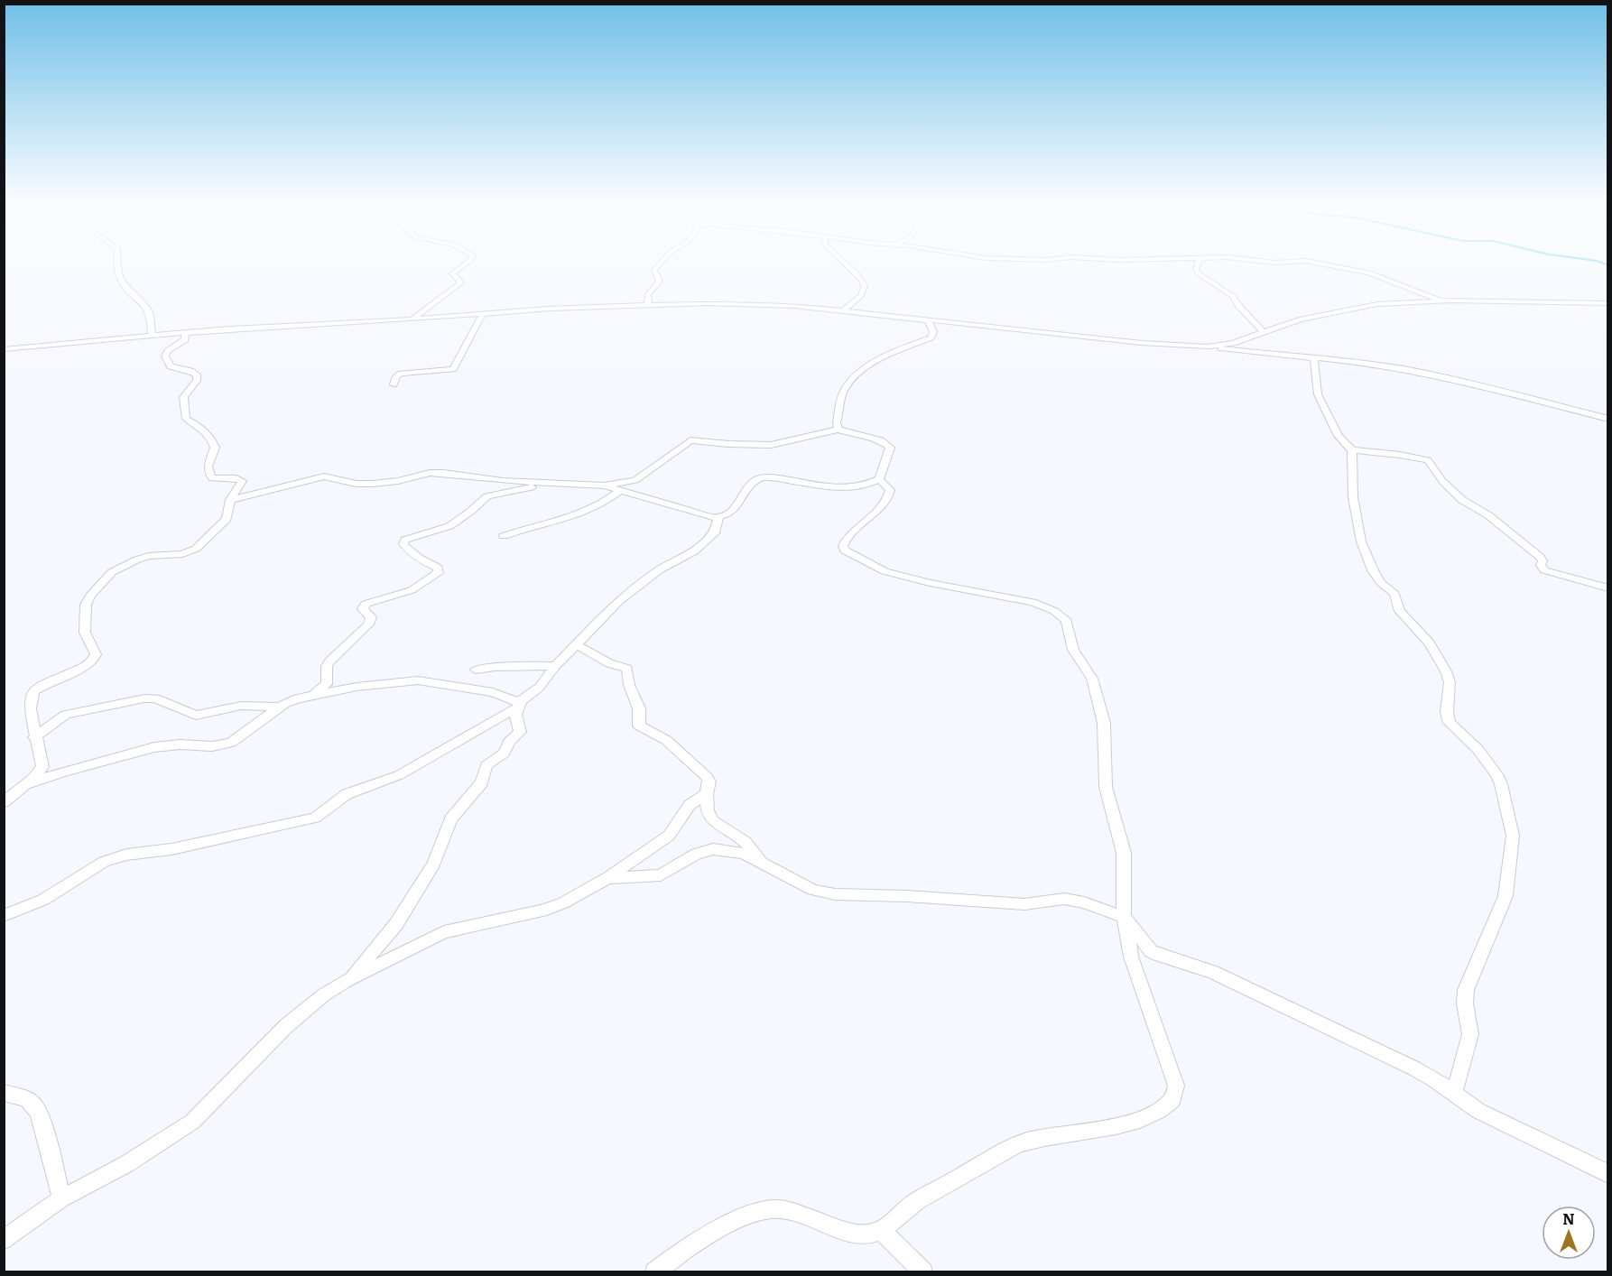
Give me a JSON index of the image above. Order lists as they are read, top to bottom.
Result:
{
  "north": "top"
}
